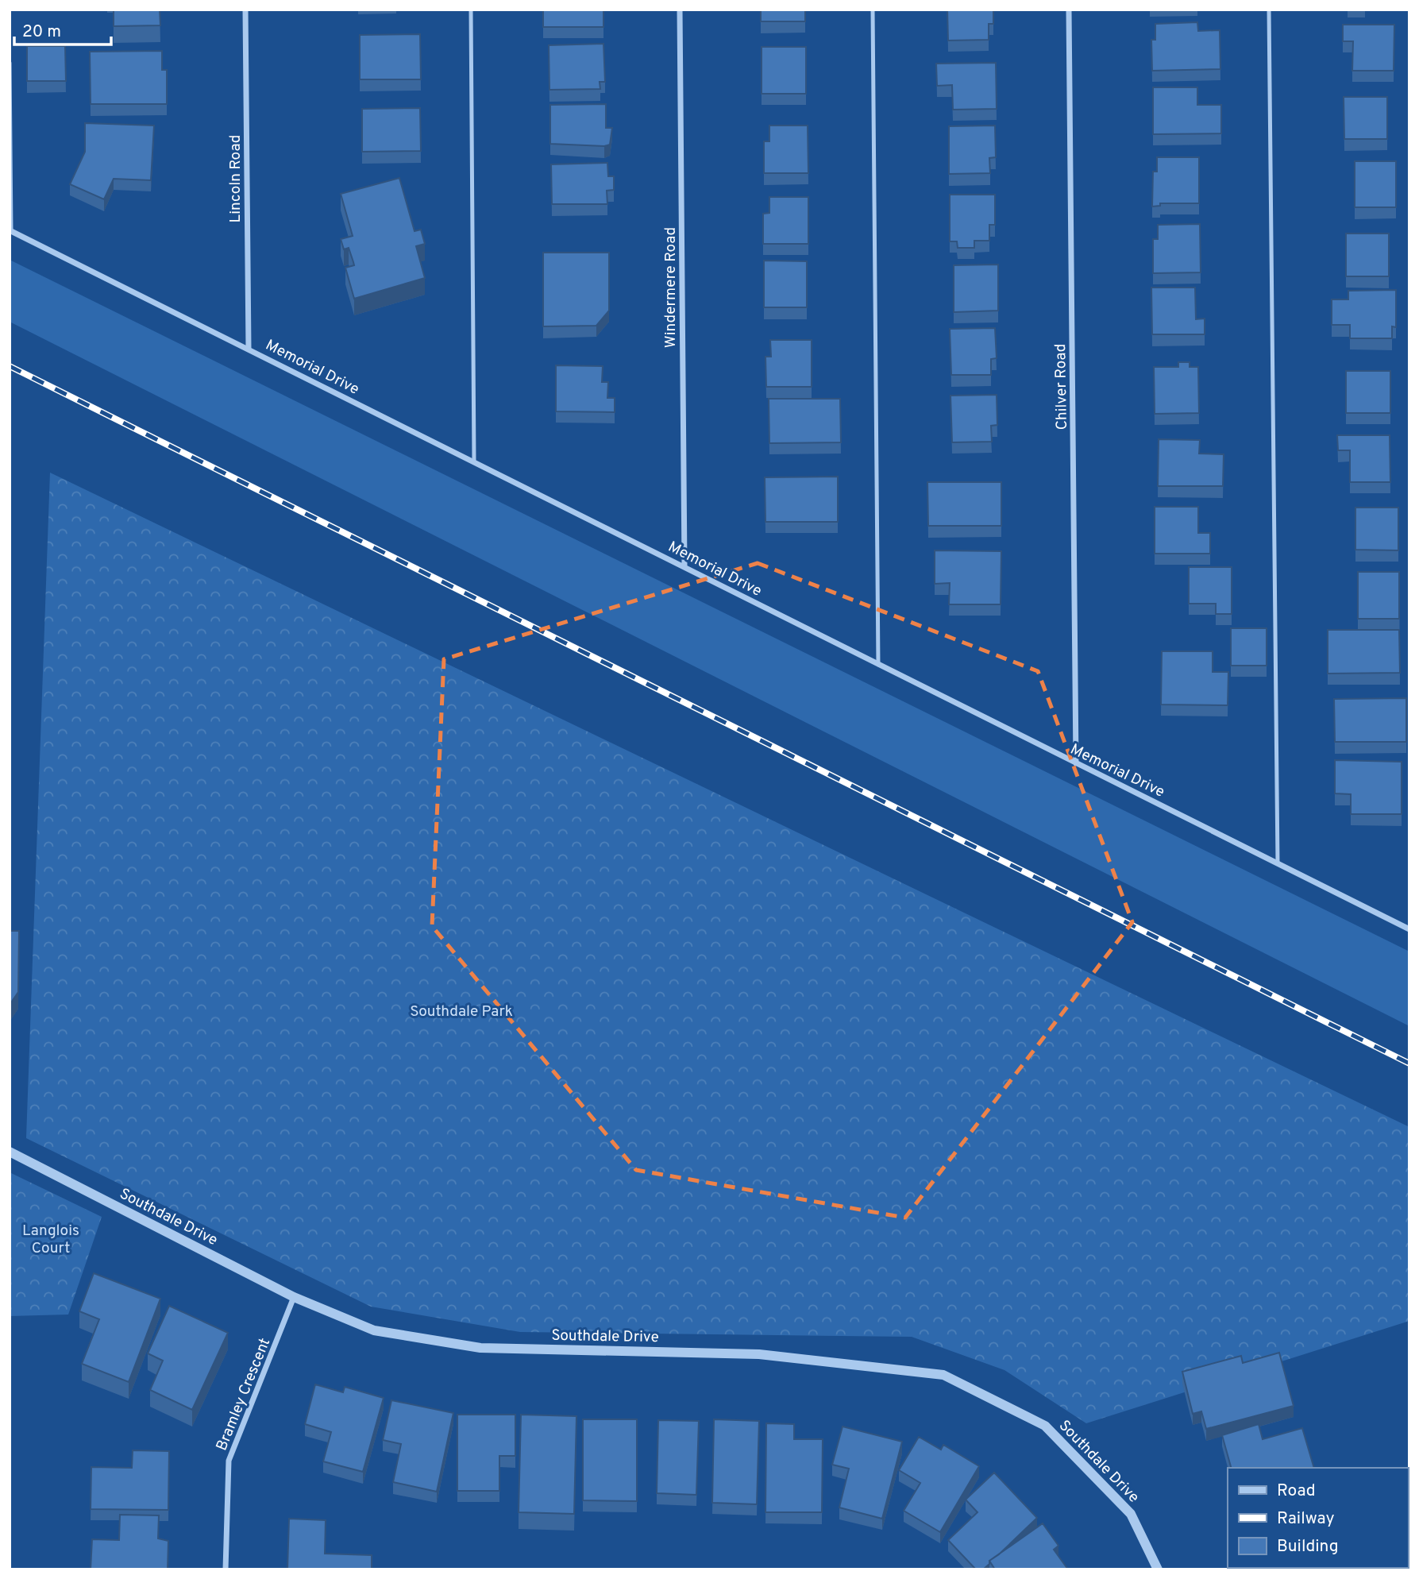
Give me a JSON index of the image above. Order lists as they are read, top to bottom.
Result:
{
  "streets": {
    "street": [
      "Lincoln Road",
      "Windermere Road",
      "Memorial Drive",
      "Chilver Road",
      "Southdale Drive",
      "Bramley Crescent"
    ]
  },
  "crossings": [
    ["Lincoln Road", "Memorial Drive"],
    ["Windermere Road", "Memorial Drive"],
    ["Memorial Drive", "Chilver Road"],
    ["Southdale Drive", "Bramley Crescent"]
  ],
  "parks": ["Southdale Park", "Langlois Court"],
  "legend": ["Road", "Railway", "Building"],
  "scale_bar": "20 m"
}
